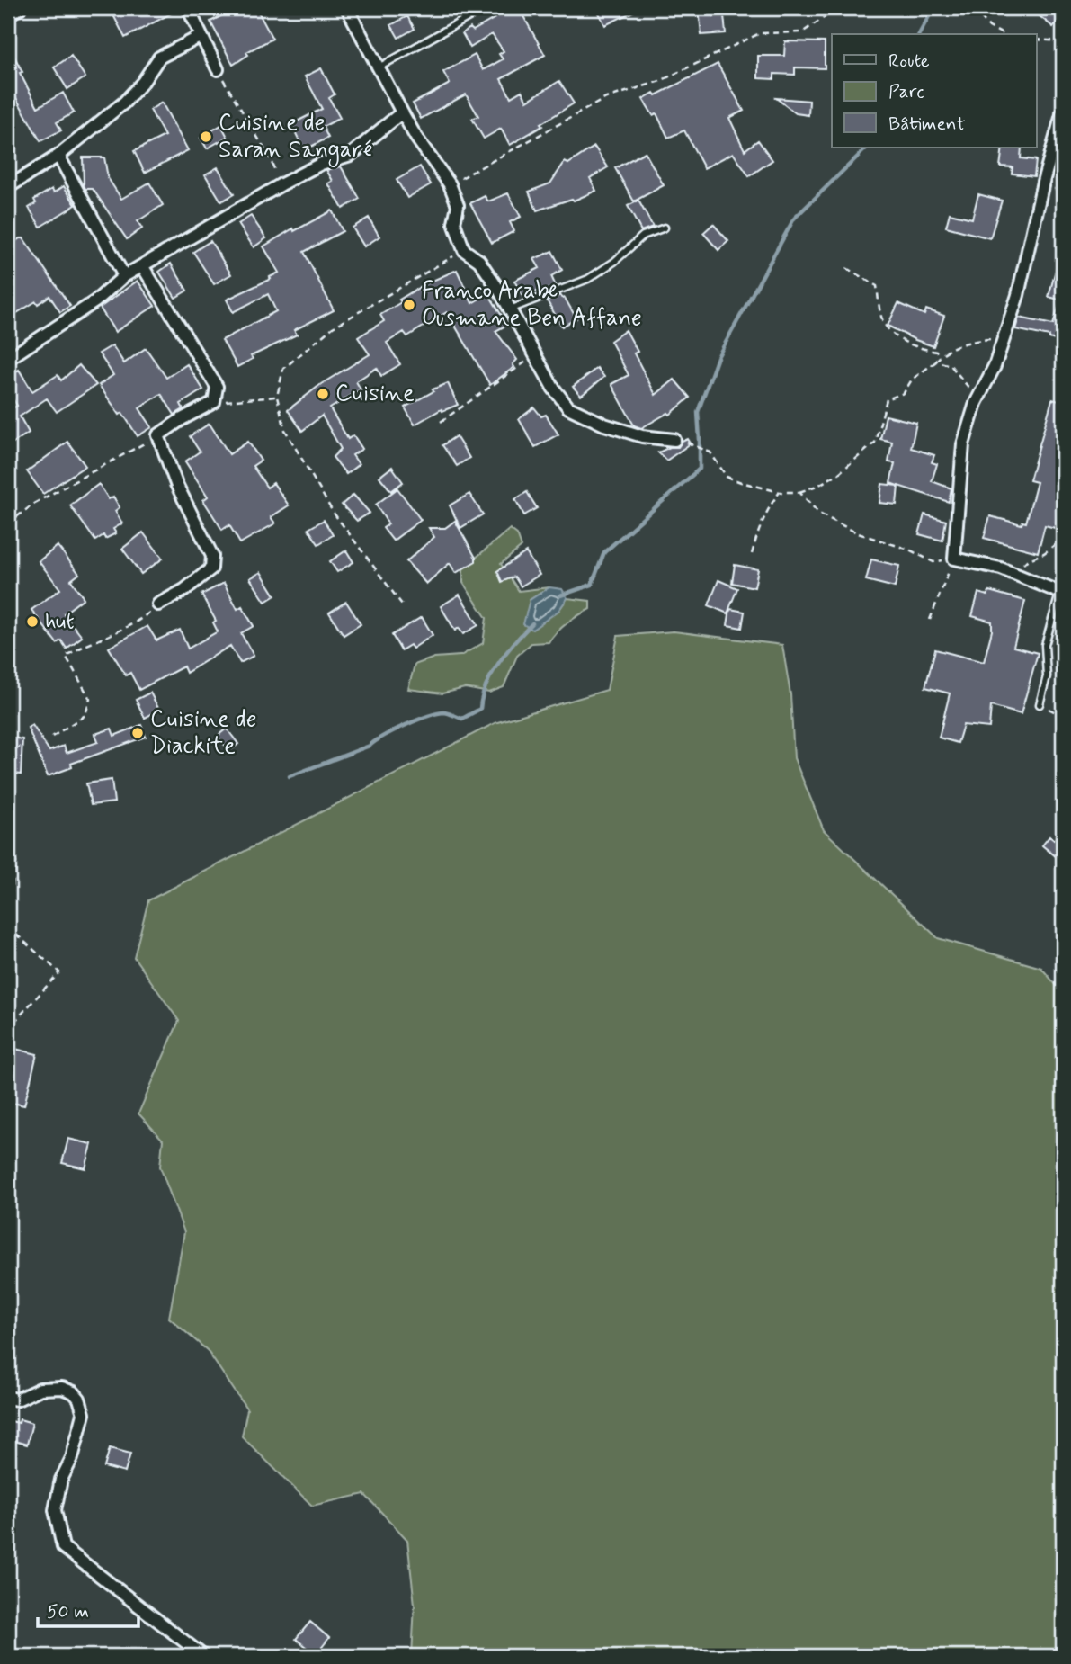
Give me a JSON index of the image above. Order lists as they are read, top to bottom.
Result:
{
  "places": [
    "Cuisine de Saran Sangaré",
    "Franco Arabe Ousmane Ben Affane",
    "Cuisine",
    "hut",
    "Cuisine de Diackite"
  ],
  "legend": ["Route", "Parc", "Bâtiment"],
  "scale_bar": "50 m"
}
